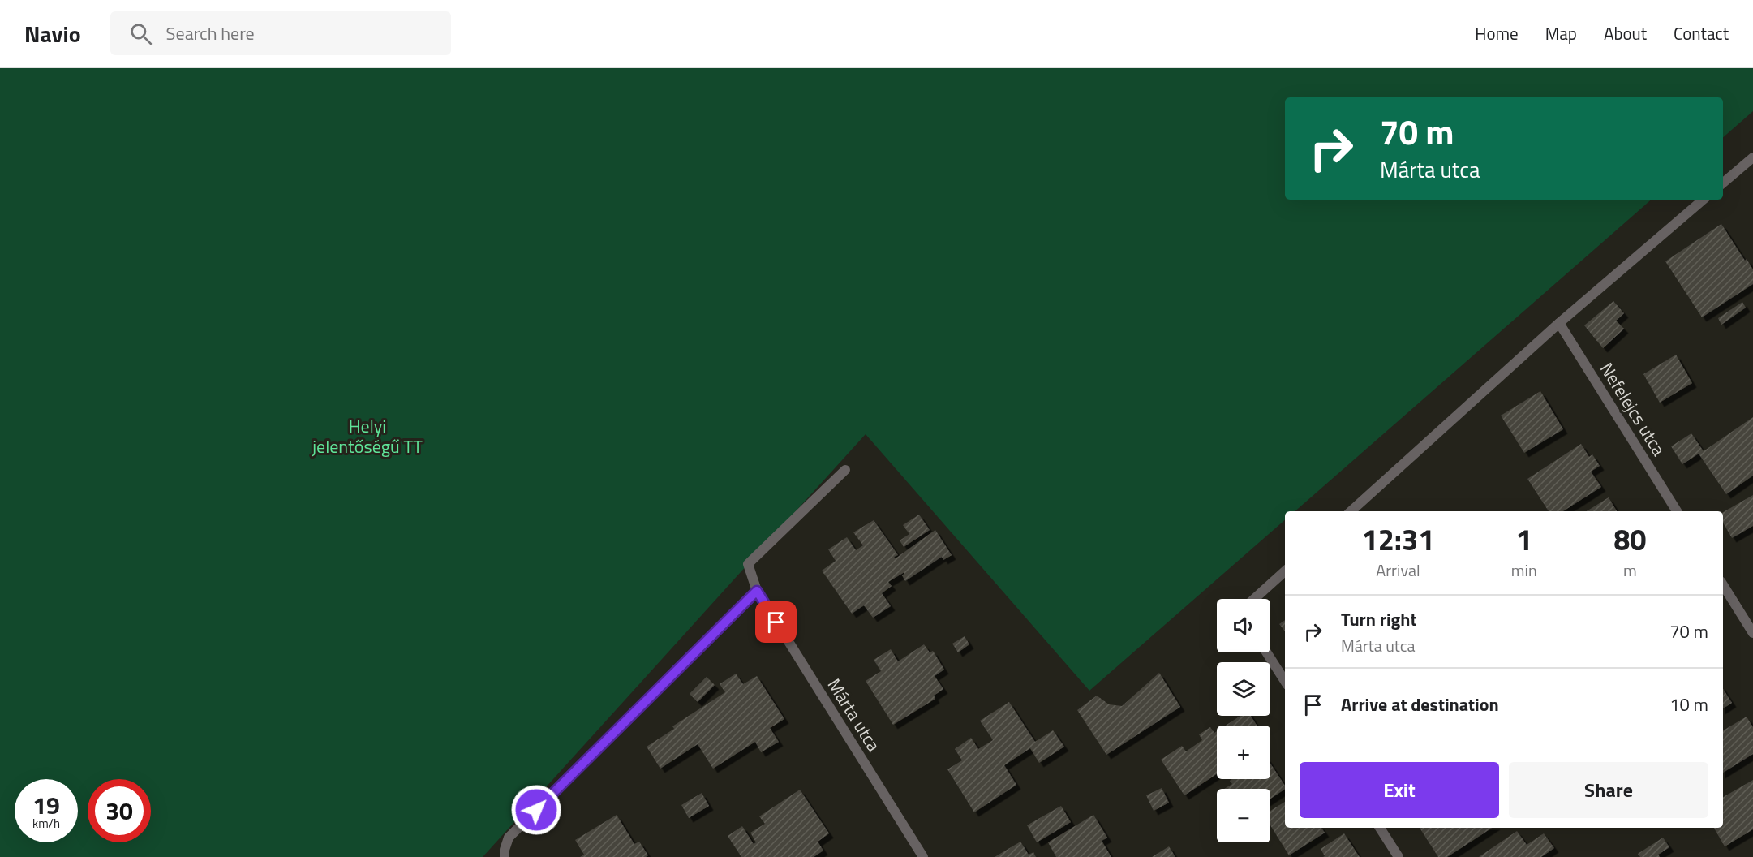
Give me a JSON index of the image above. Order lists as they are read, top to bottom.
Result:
{
  "streets": {
    "street": ["Nefelejcs utca", "Márta utca"]
  },
  "parks": ["Helyi jelentőségű TT"],
  "page": {
    "header": "Navio",
    "search": "Search here",
    "nav": [
      "Home",
      "Map",
      "About",
      "Contact"
    ],
    "turn": ["70 m", "Márta utca"],
    "eta": [
      "12:31",
      "Arrival",
      "1",
      "min",
      "80",
      "m"
    ],
    "list": [
      {
        "name": "Turn right",
        "note": "Márta utca",
        "value": "70 m"
      },
      {
        "name": "Arrive at destination",
        "value": "10 m"
      }
    ],
    "map_buttons": ["+", "−"],
    "buttons": ["Exit", "Share"],
    "speed": "19 km/h",
    "limit": "30"
  }
}
